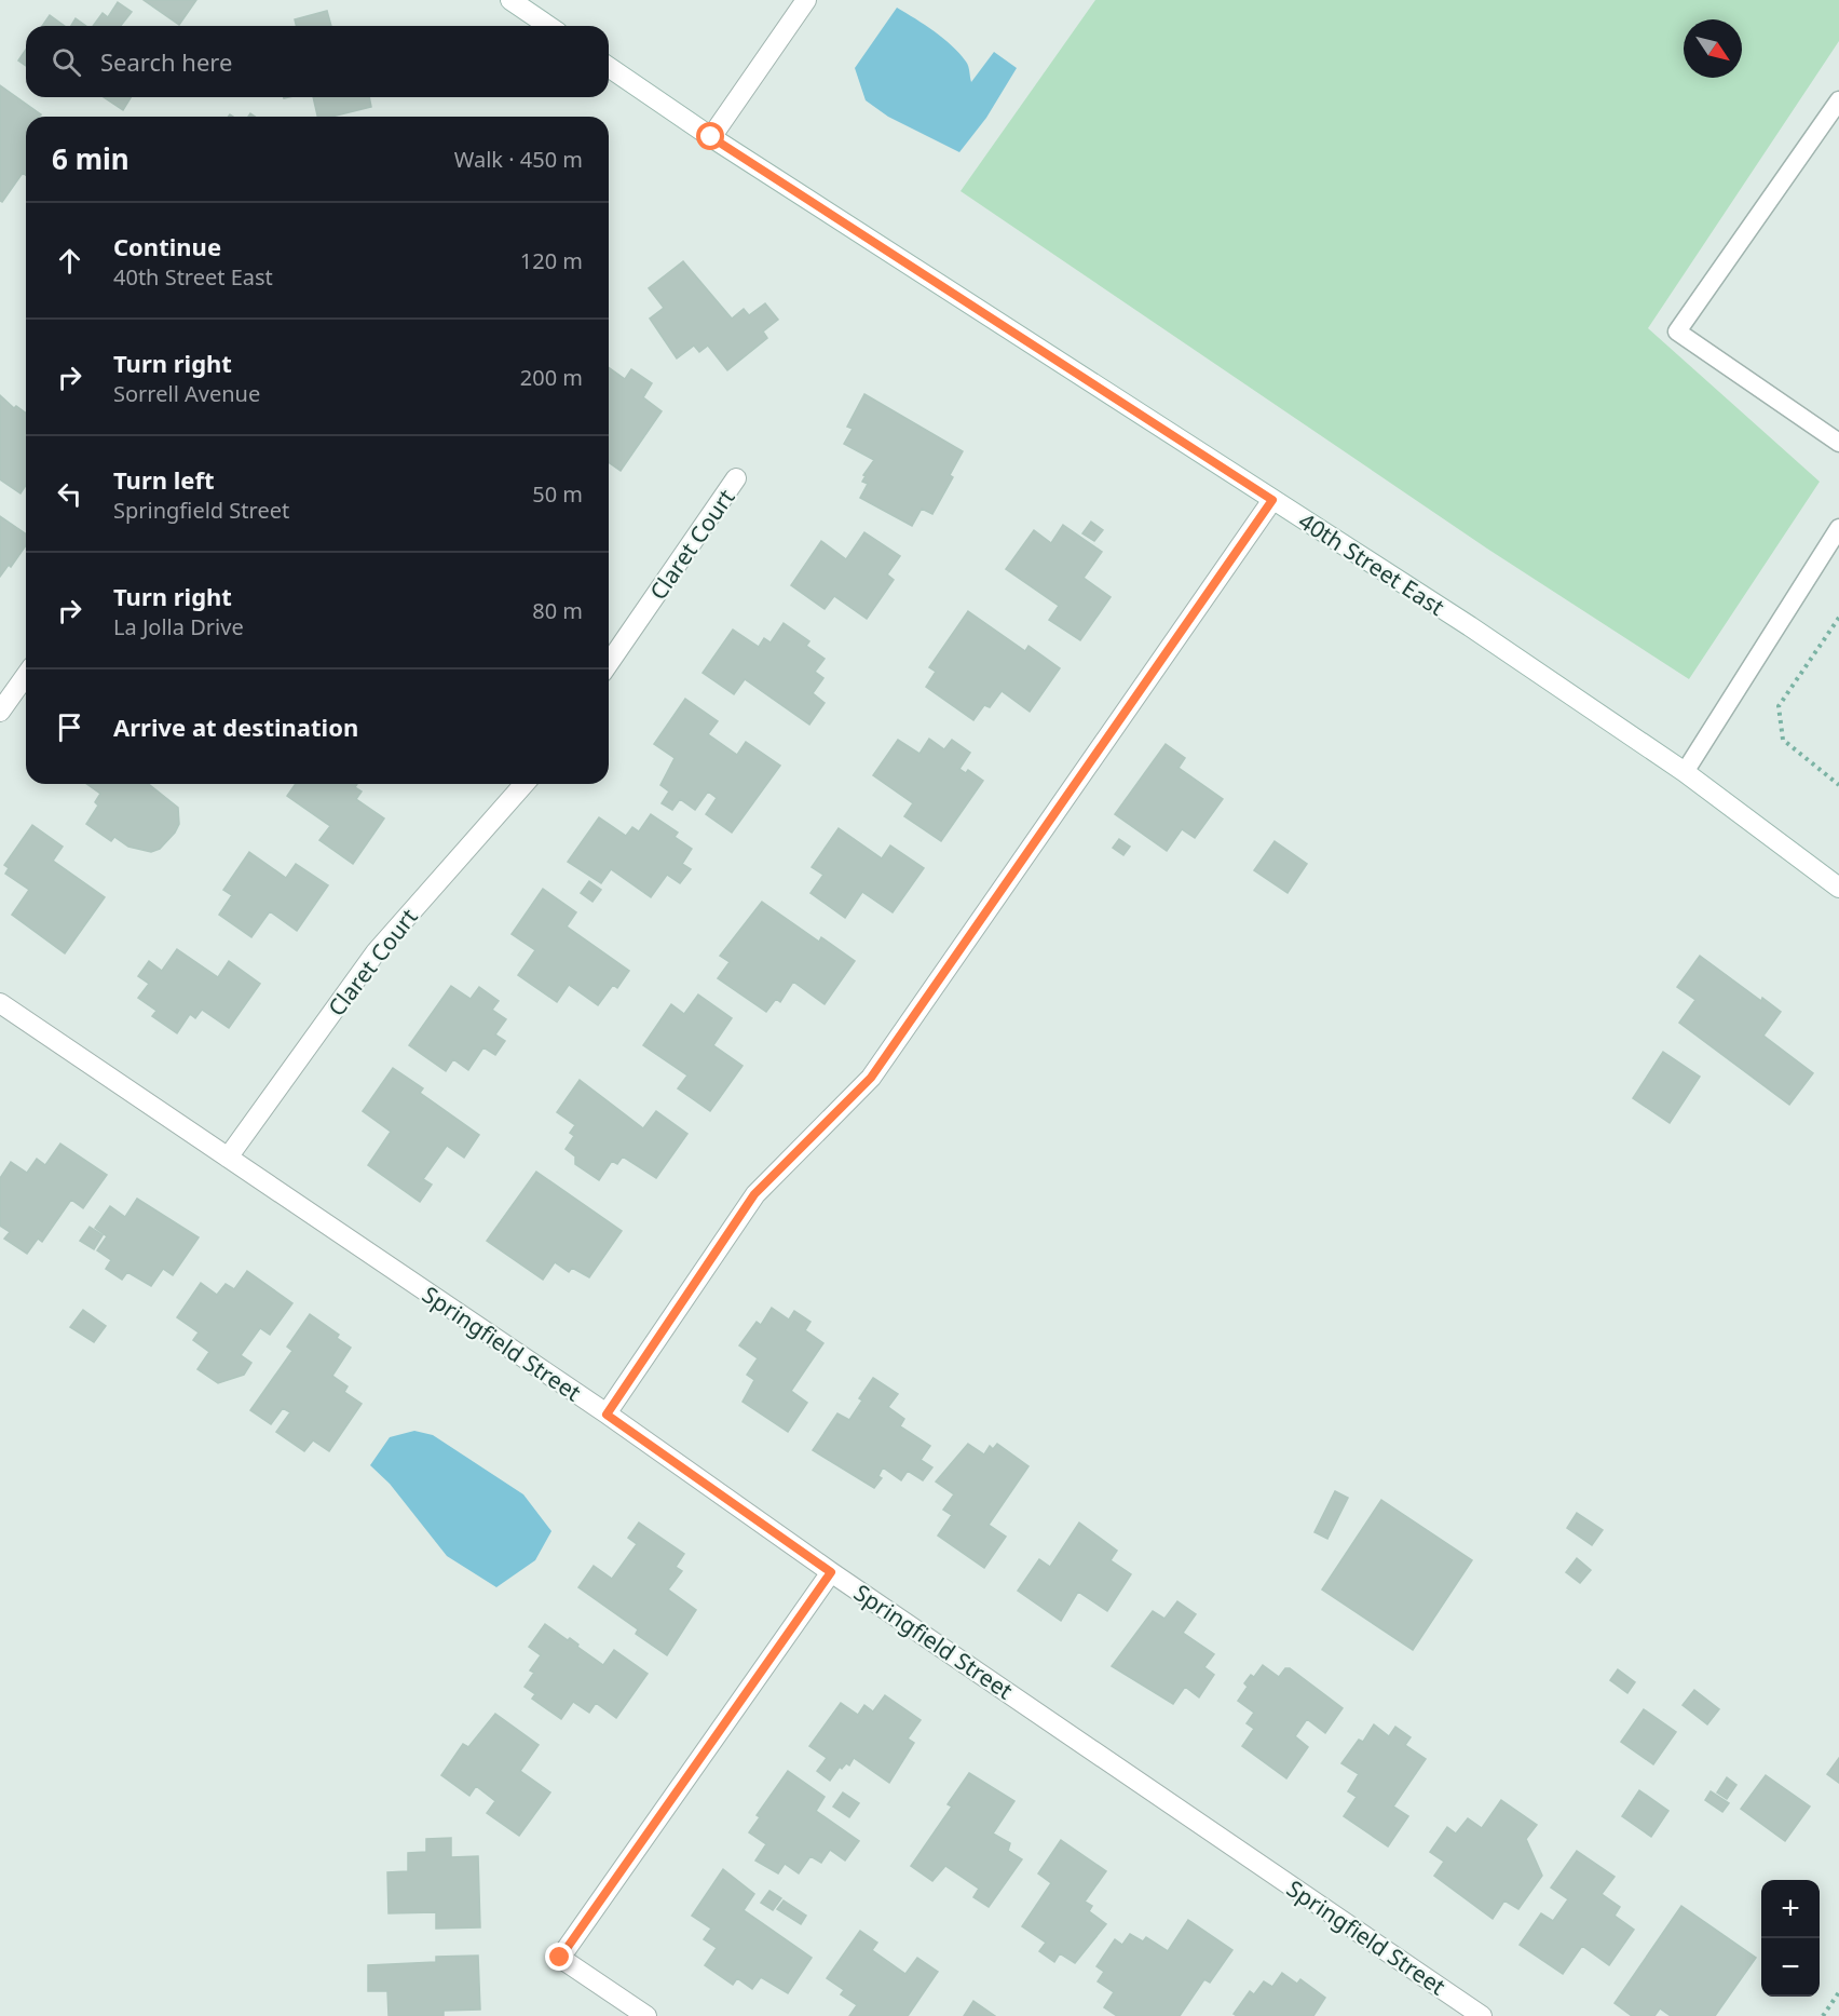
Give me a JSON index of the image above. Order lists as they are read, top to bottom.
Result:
{
  "streets": {
    "street": ["Claret Court", "40th Street East", "Springfield Street"]
  },
  "crossings": [
    ["Claret Court", "Springfield Street"]
  ],
  "north": "bottom right",
  "page": {
    "search": "Search here",
    "heading": ["6 min", "Walk · 450 m"],
    "list": [
      ["Continue", "40th Street East", "120 m"],
      ["Turn right", "Sorrell Avenue", "200 m"],
      ["Turn left", "Springfield Street", "50 m"],
      ["Turn right", "La Jolla Drive", "80 m"],
      "Arrive at destination"
    ],
    "map_buttons": ["+", "−"]
  }
}
